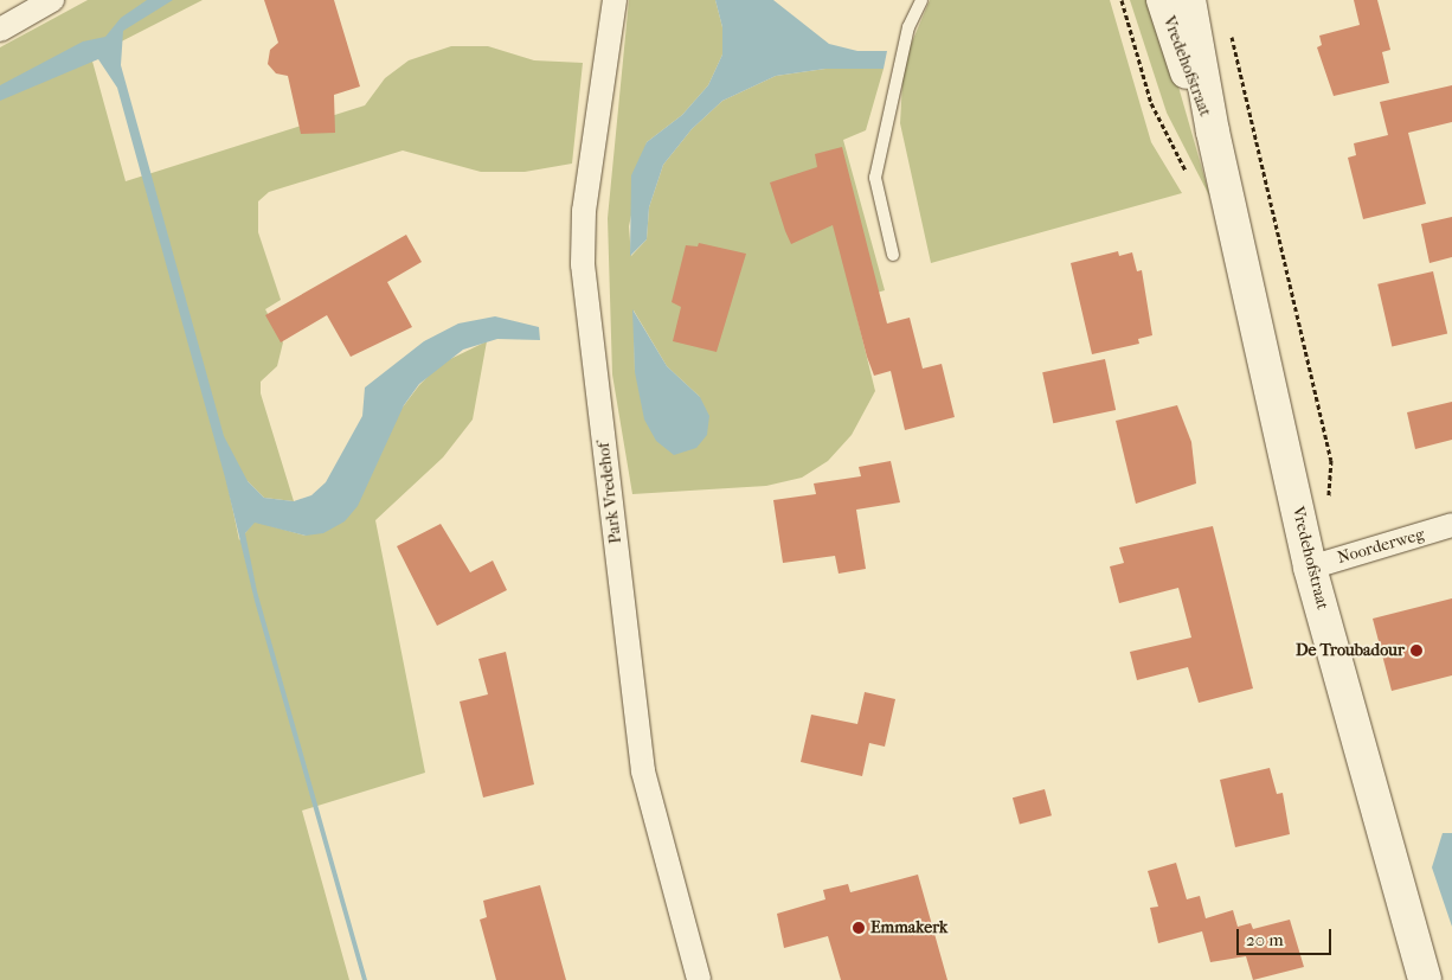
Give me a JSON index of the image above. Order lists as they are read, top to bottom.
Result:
{
  "streets": {
    "main road": ["Vredehofstraat"],
    "street": ["Park Vredehof", "Noorderweg"]
  },
  "crossings": [
    ["Vredehofstraat", "Noorderweg"]
  ],
  "places": ["De Troubadour", "Emmakerk"],
  "scale_bar": "20 m"
}
